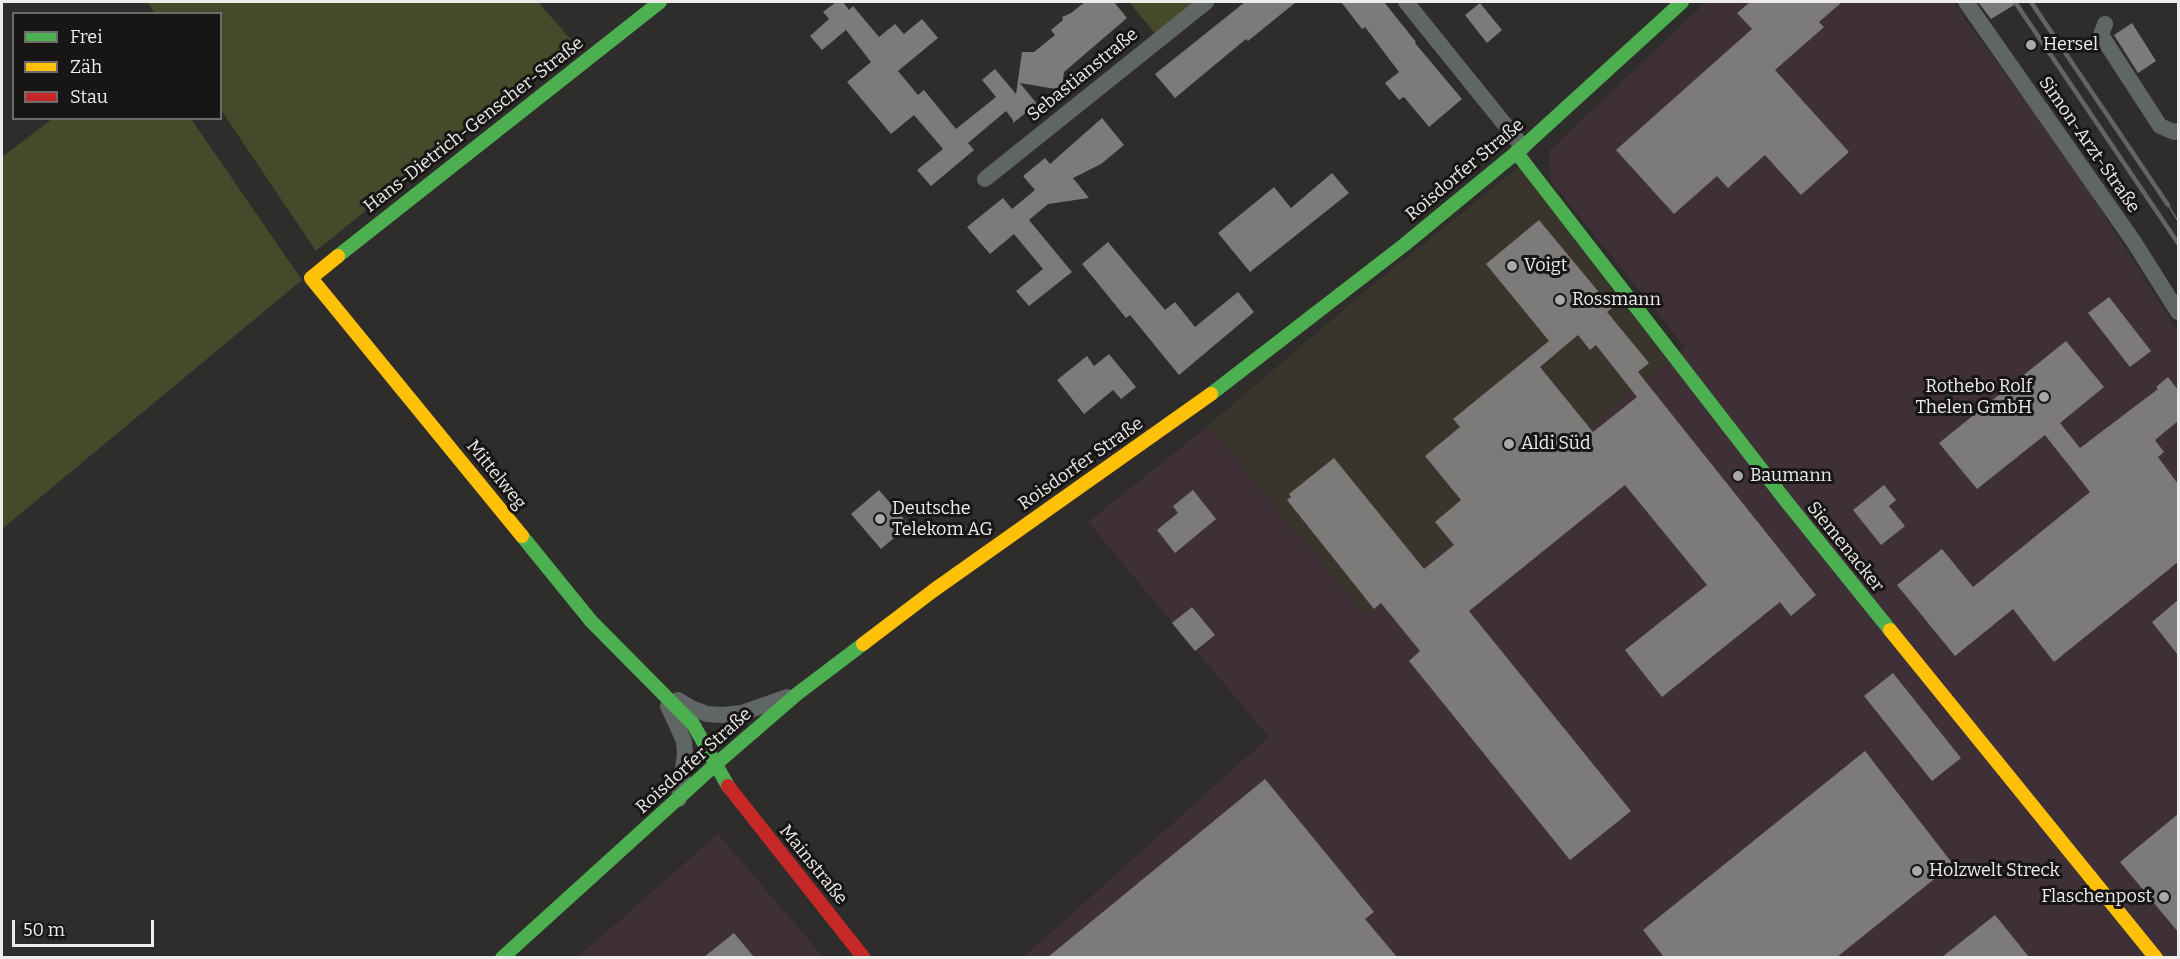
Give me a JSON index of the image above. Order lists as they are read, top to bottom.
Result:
{
  "streets": {
    "street": [
      "Sebastianstraße",
      "Hans-Dietrich-Genscher-Straße",
      "Simon-Arzt-Straße",
      "Roisdorfer Straße",
      "Mittelweg",
      "Siemenacker",
      "Mainstraße"
    ]
  },
  "crossings": [
    ["Hans-Dietrich-Genscher-Straße", "Mittelweg"],
    ["Roisdorfer Straße", "Mittelweg"],
    ["Roisdorfer Straße", "Siemenacker"],
    ["Mittelweg", "Mainstraße"]
  ],
  "places": [
    "Hersel",
    "Voigt",
    "Rossmann",
    "Rothebo Rolf Thelen GmbH",
    "Aldi Süd",
    "Baumann",
    "Deutsche Telekom AG",
    "Holzwelt Streck",
    "Flaschenpost"
  ],
  "legend": ["Frei", "Zäh", "Stau"],
  "scale_bar": "50 m"
}
